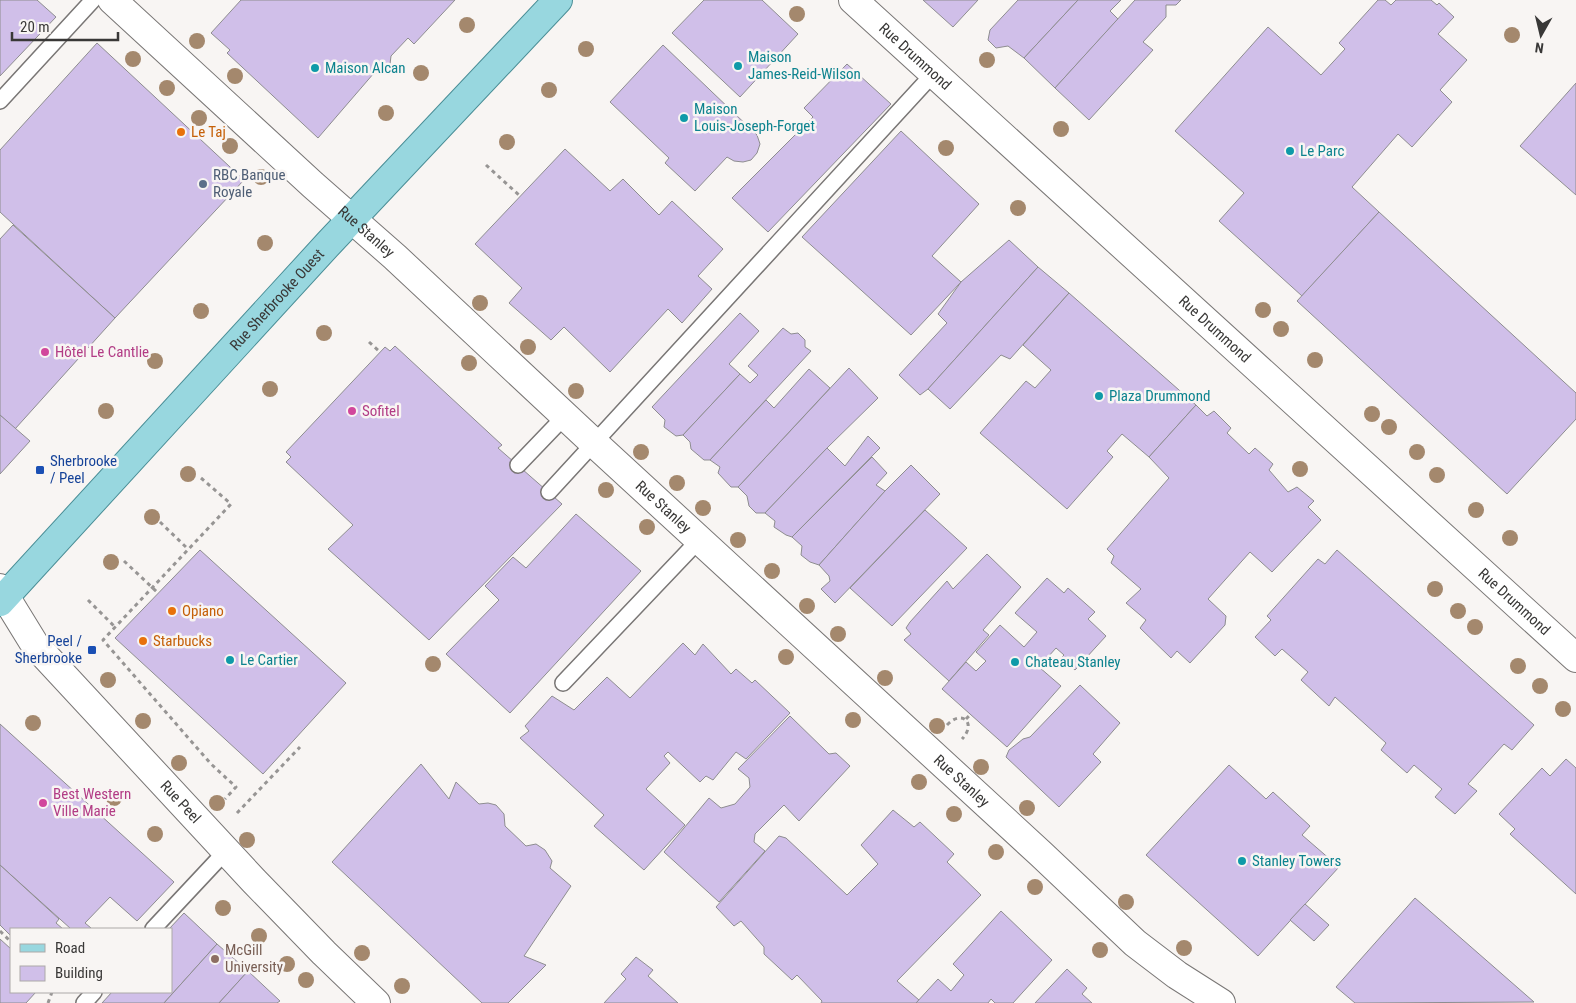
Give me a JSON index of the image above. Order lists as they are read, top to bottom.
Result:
{
  "streets": {
    "main road": ["Rue Sherbrooke Ouest"],
    "street": ["Rue Drummond", "Rue Stanley", "Rue Peel"]
  },
  "crossings": [
    ["Rue Stanley", "Rue Sherbrooke Ouest"],
    ["Rue Sherbrooke Ouest", "Rue Peel"]
  ],
  "places": {
    "other": [
      "Maison James-Reid-Wilson",
      "Maison Alcan",
      "Maison Louis-Joseph-Forget",
      "Le Taj",
      "Le Parc",
      "RBC Banque Royale",
      "Hôtel Le Cantlie",
      "Plaza Drummond",
      "Sofitel",
      "Opiano",
      "Starbucks",
      "Le Cartier",
      "Chateau Stanley",
      "Best Western Ville Marie",
      "Stanley Towers",
      "McGill University"
    ],
    "transit": ["Sherbrooke / Peel", "Peel / Sherbrooke"]
  },
  "legend": ["Road", "Building"],
  "scale_bar": "20 m",
  "north": "bottom"
}
